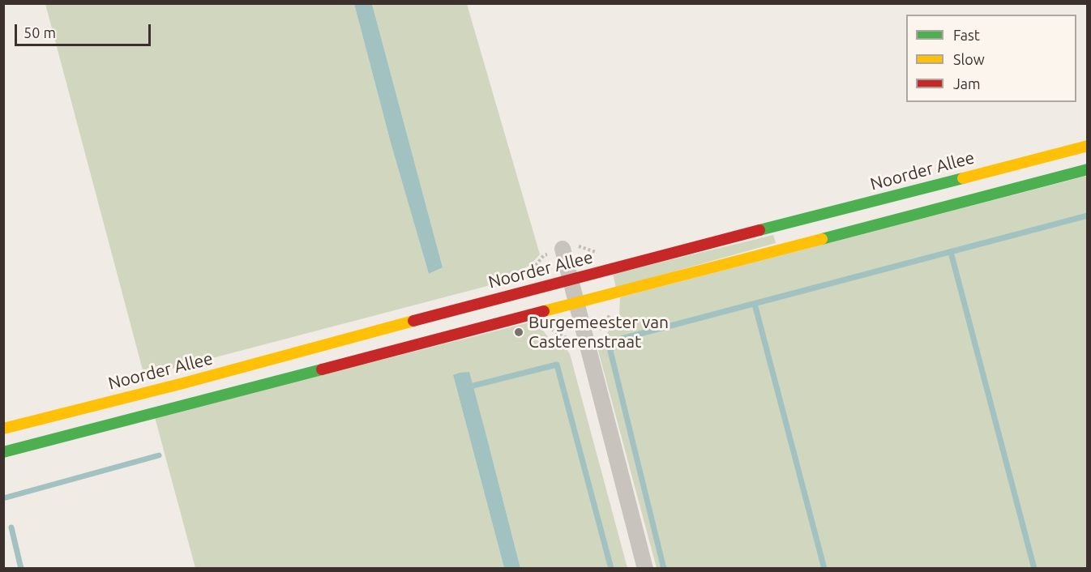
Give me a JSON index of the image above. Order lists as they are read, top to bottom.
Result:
{
  "streets": {
    "street": ["Noorder Allee"]
  },
  "places": ["Burgemeester van Casterenstraat"],
  "legend": ["Fast", "Slow", "Jam"],
  "scale_bar": "50 m"
}
